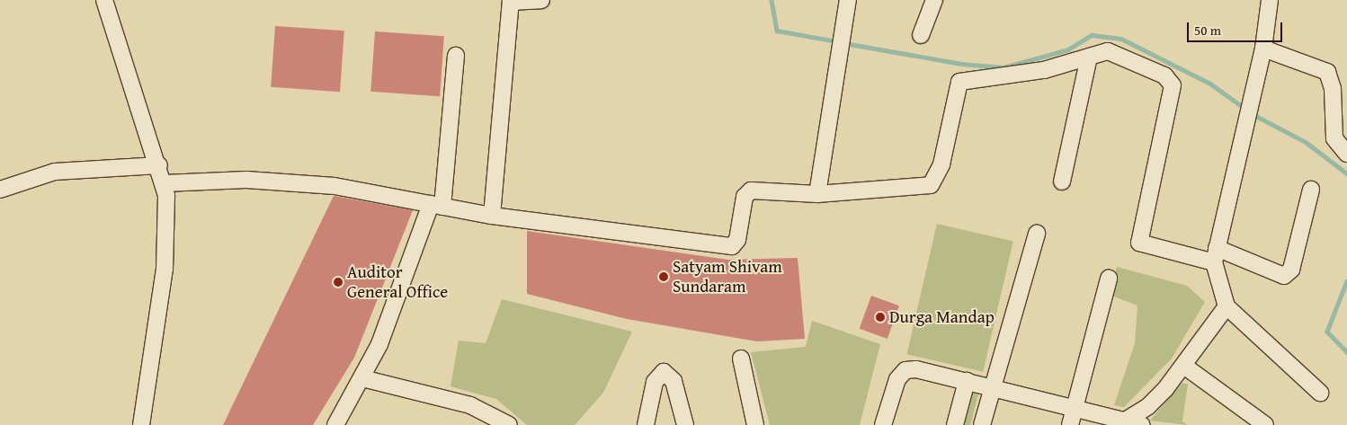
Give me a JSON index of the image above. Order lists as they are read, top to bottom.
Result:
{
  "places": ["Satyam Shivam Sundaram", "Auditor General Office", "Durga Mandap"],
  "scale_bar": "50 m"
}
